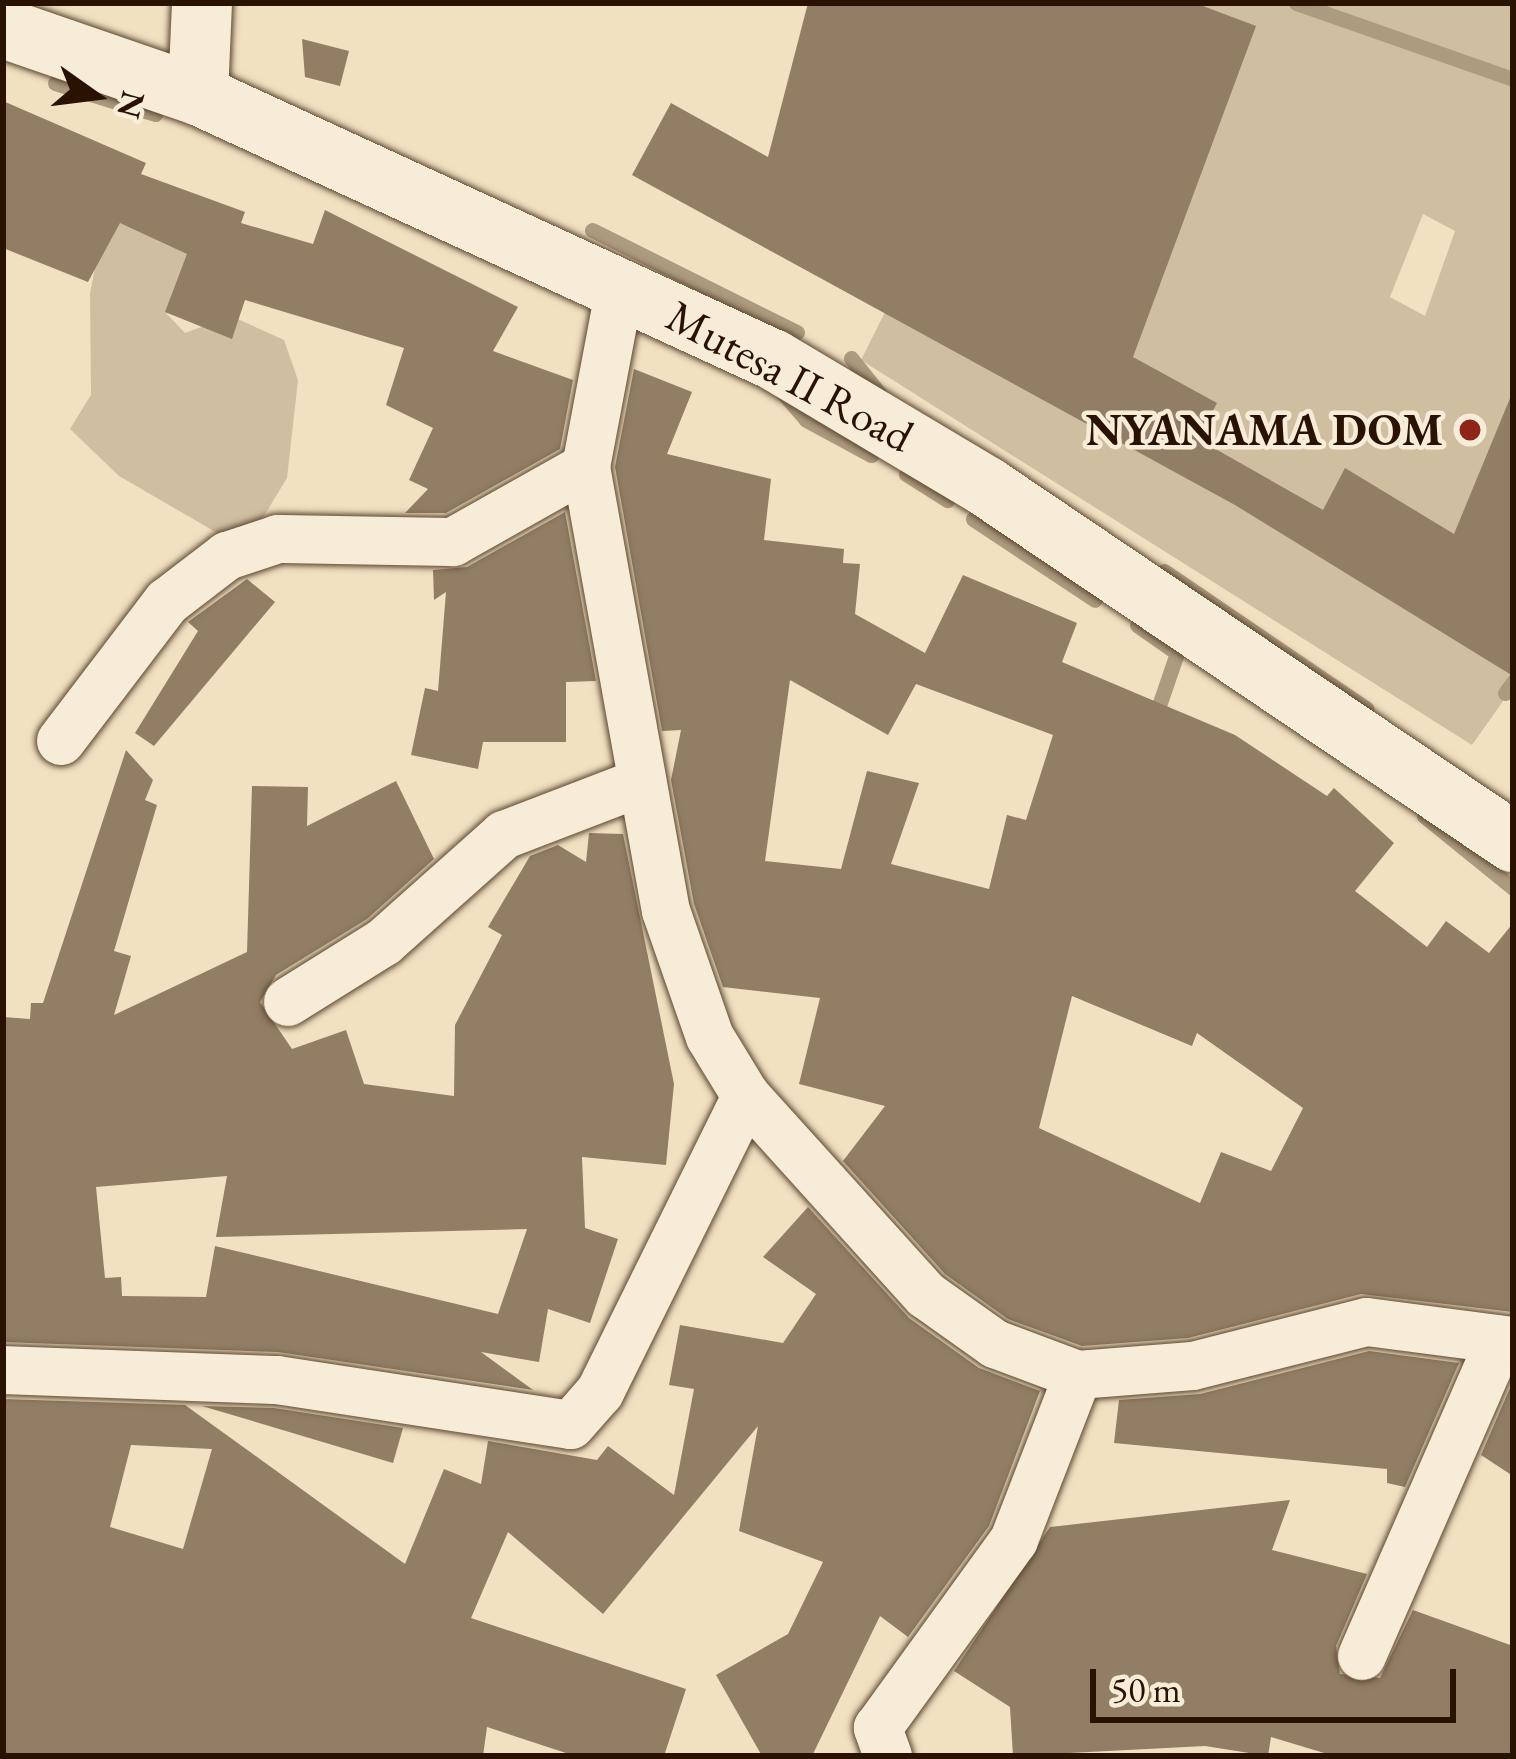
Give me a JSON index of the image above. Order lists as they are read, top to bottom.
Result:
{
  "streets": {
    "street": ["Mutesa II Road"]
  },
  "places": ["NYANAMA DOM"],
  "scale_bar": "50 m",
  "north": "right"
}
